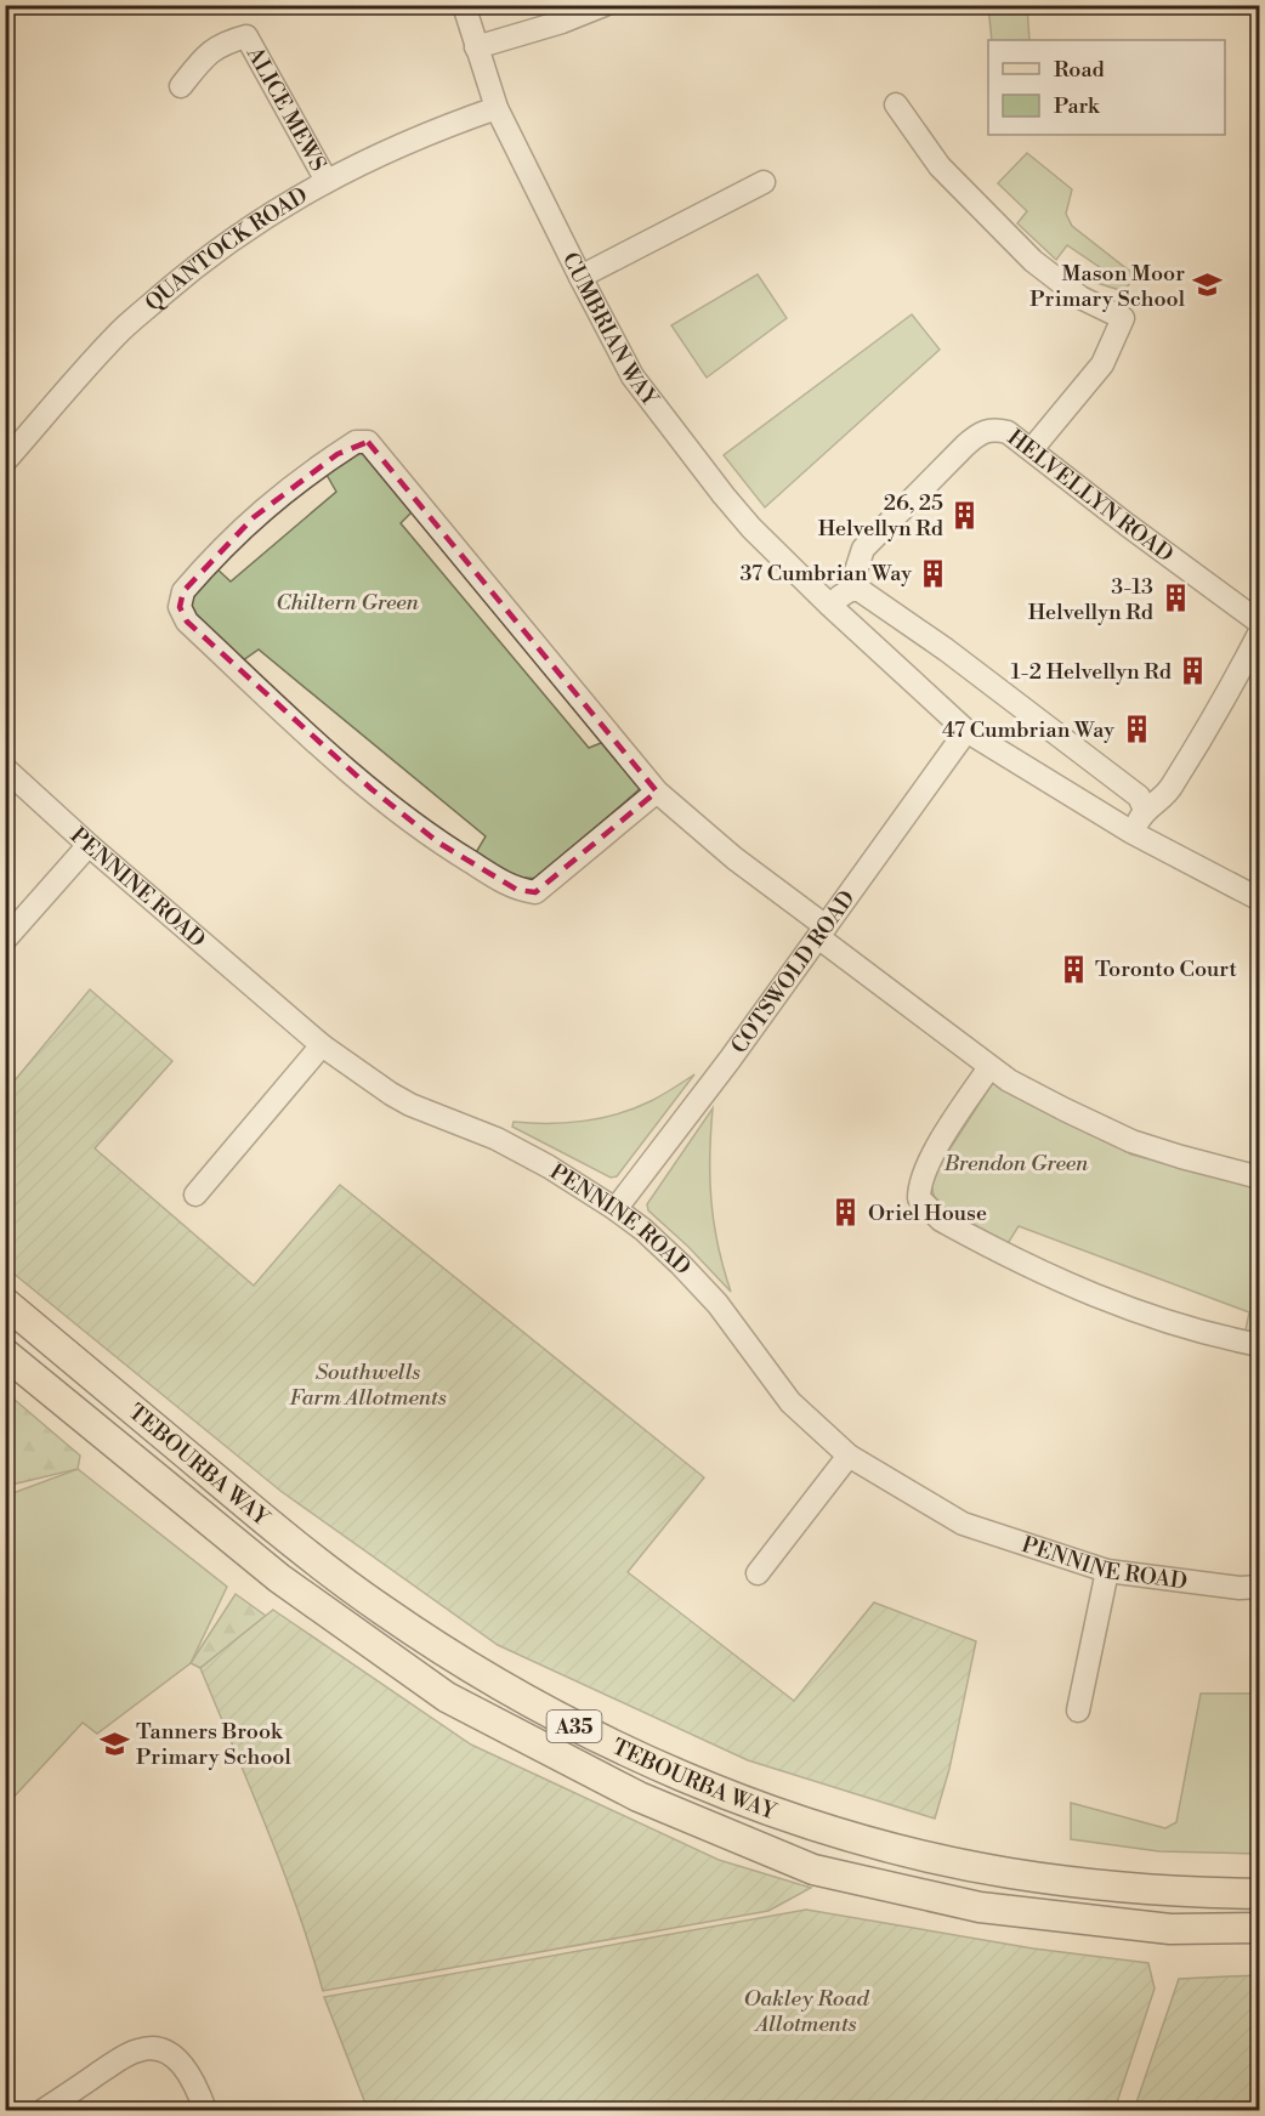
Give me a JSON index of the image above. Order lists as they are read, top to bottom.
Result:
{
  "streets": {
    "main road": ["TEBOURBA WAY", "A35"],
    "street": [
      "ALICE MEWS",
      "QUANTOCK ROAD",
      "CUMBRIAN WAY",
      "HELVELLYN ROAD",
      "PENNINE ROAD",
      "COTSWOLD ROAD"
    ]
  },
  "crossings": [
    ["ALICE MEWS", "QUANTOCK ROAD"],
    ["QUANTOCK ROAD", "CUMBRIAN WAY"],
    ["CUMBRIAN WAY", "COTSWOLD ROAD"],
    ["PENNINE ROAD", "COTSWOLD ROAD"]
  ],
  "parks": [
    "Chiltern Green",
    "Brendon Green",
    "Southwells Farm Allotments",
    "Oakley Road Allotments"
  ],
  "places": {
    "school or university": ["Mason Moor Primary School", "Tanners Brook Primary School"],
    "building": [
      "26, 25 Helvellyn Rd",
      "37 Cumbrian Way",
      "3-13 Helvellyn Rd",
      "1-2 Helvellyn Rd",
      "47 Cumbrian Way",
      "Toronto Court",
      "Oriel House"
    ]
  },
  "legend": ["Road", "Park"]
}
